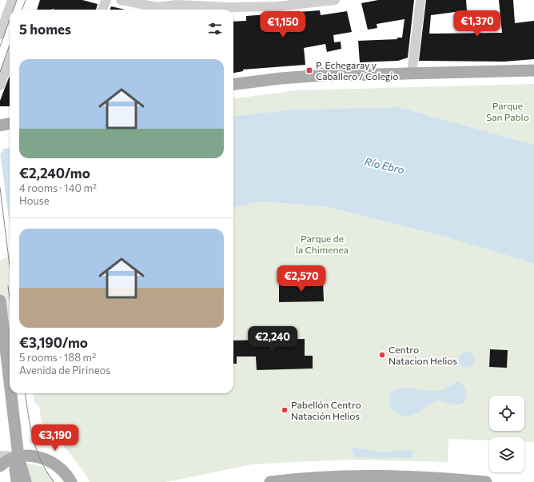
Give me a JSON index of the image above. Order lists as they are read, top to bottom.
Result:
{
  "water": ["Río Ebro"],
  "parks": ["Parque San Pablo", "Parque de la Chimenea"],
  "places": {
    "transit": ["P. Echegaray y Caballero / Colegio"],
    "other": ["Centro Natacion Helios", "Pabellón Centro Natación Helios"]
  },
  "page": {
    "heading": "5 homes",
    "price": [
      "€1,370",
      "€1,150",
      "€2,570",
      "€2,240",
      "€3,190"
    ],
    "list": [
      {
        "name": "€2,240/mo",
        "note": "4 rooms · 140 m² · House"
      },
      {
        "name": "€3,190/mo",
        "note": "5 rooms · 188 m² · Avenida de Pirineos"
      }
    ]
  }
}
